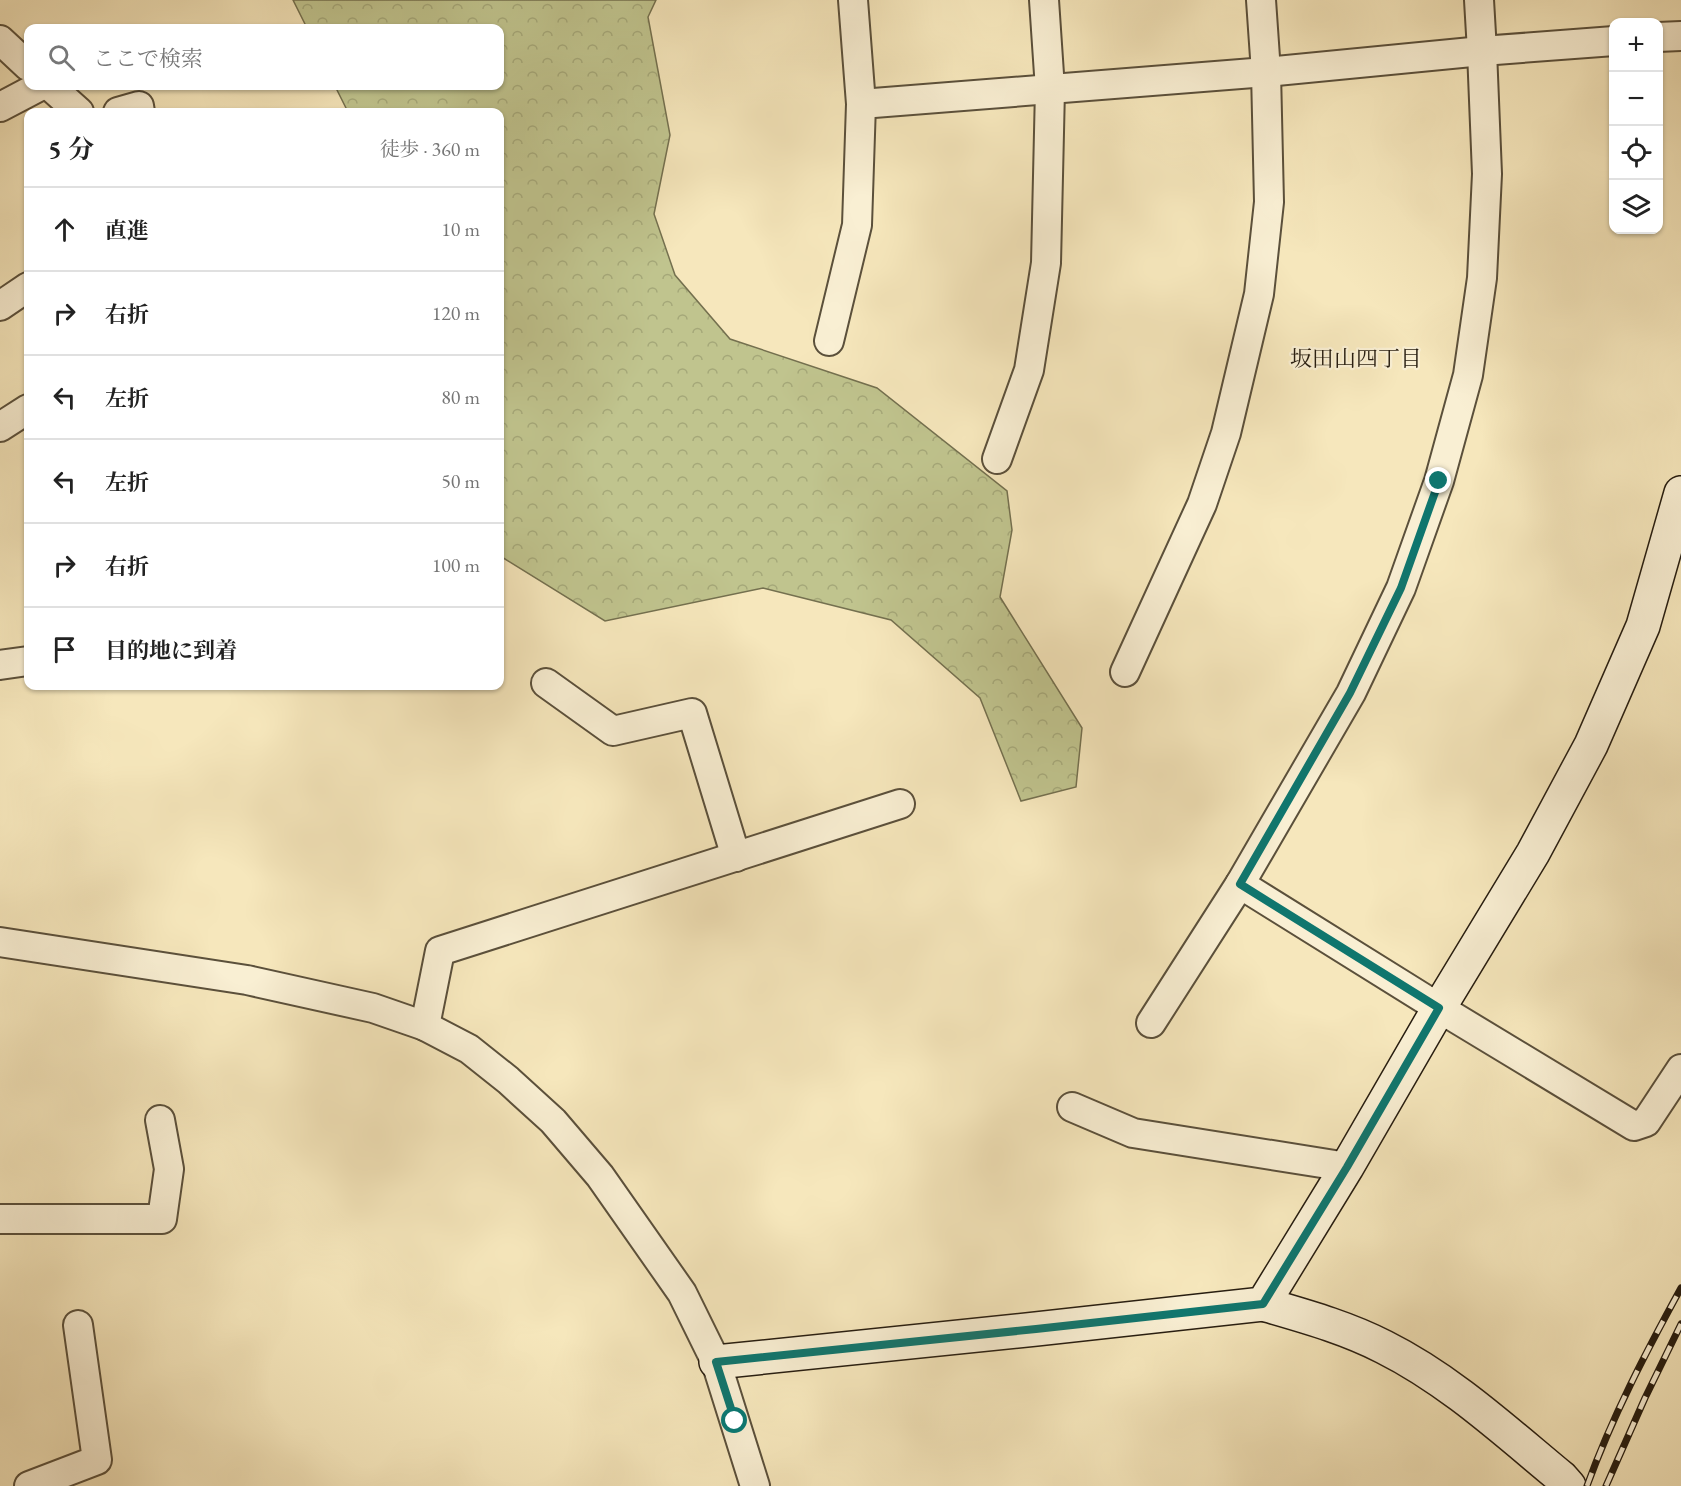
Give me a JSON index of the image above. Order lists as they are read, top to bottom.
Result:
{
  "districts": ["坂田山四丁目"],
  "page": {
    "map_buttons": ["+", "−"],
    "search": "ここで検索",
    "heading": ["5 分", "徒歩 · 360 m"],
    "list": [
      ["直進", "10 m"],
      ["右折", "120 m"],
      ["左折", "80 m"],
      ["左折", "50 m"],
      ["右折", "100 m"],
      "目的地に到着"
    ]
  }
}
